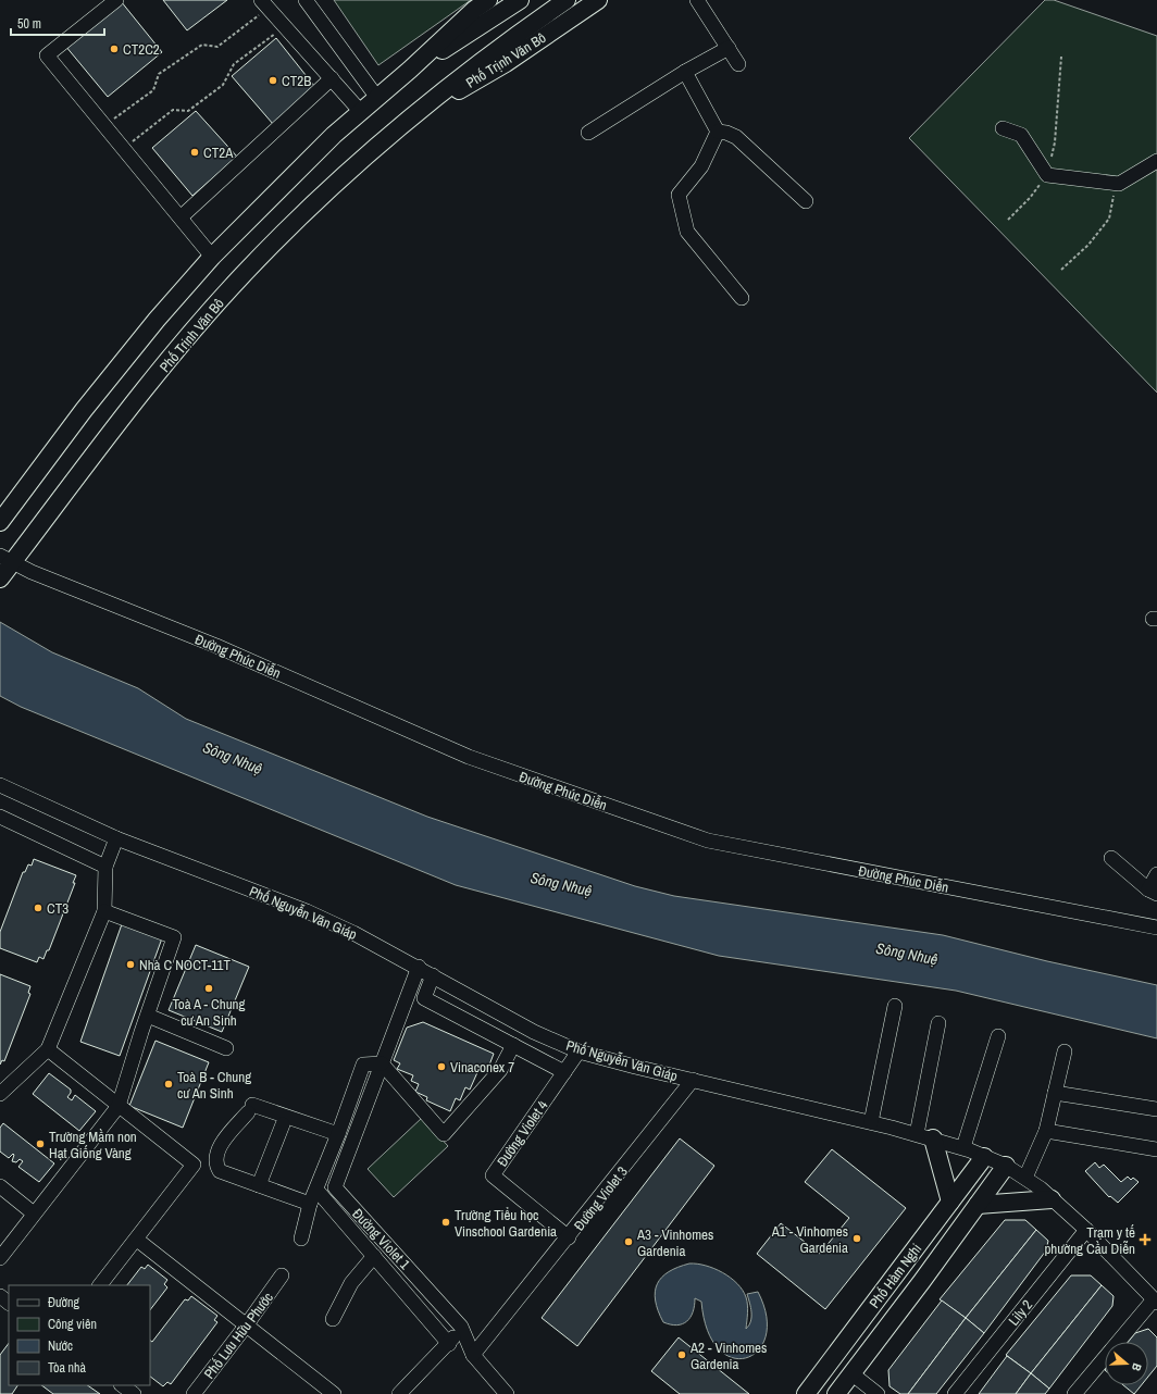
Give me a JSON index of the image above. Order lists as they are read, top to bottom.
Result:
{
  "streets": {
    "main road": ["Phố Trịnh Văn Bô", "Phố Hàm Nghi"],
    "street": [
      "Đường Phúc Diễn",
      "Phố Nguyễn Văn Giáp",
      "Đường Violet 4",
      "Đường Violet 3",
      "Đường Violet 1",
      "Lily 2",
      "Phố Lưu Hữu Phước"
    ]
  },
  "crossings": [
    ["Phố Trịnh Văn Bô", "Đường Phúc Diễn"],
    ["Phố Nguyễn Văn Giáp", "Đường Violet 4"],
    ["Phố Nguyễn Văn Giáp", "Đường Violet 3"],
    ["Phố Nguyễn Văn Giáp", "Phố Hàm Nghi"],
    ["Phố Nguyễn Văn Giáp", "Lily 2"],
    ["Đường Violet 4", "Đường Violet 3"],
    ["Đường Violet 3", "Đường Violet 1"]
  ],
  "water": ["Sông Nhuệ"],
  "places": {
    "other": [
      "CT2C2",
      "CT2B",
      "CT2A",
      "CT3",
      "Nhà C NOCT-11T",
      "Toà A - Chung cư An Sinh",
      "Vinaconex 7",
      "Toà B - Chung cư An Sinh",
      "Trường Mầm non Hạt Giống Vàng",
      "Trường Tiểu học Vinschool Gardenia",
      "A1 - Vinhomes Gardenia",
      "A3 - Vinhomes Gardenia",
      "A2 - Vinhomes Gardenia"
    ],
    "health": ["Trạm y tế phường Cầu Diễn"]
  },
  "legend": [
    "Đường",
    "Công viên",
    "Nước",
    "Tòa nhà"
  ],
  "scale_bar": "50 m",
  "north": "right"
}
